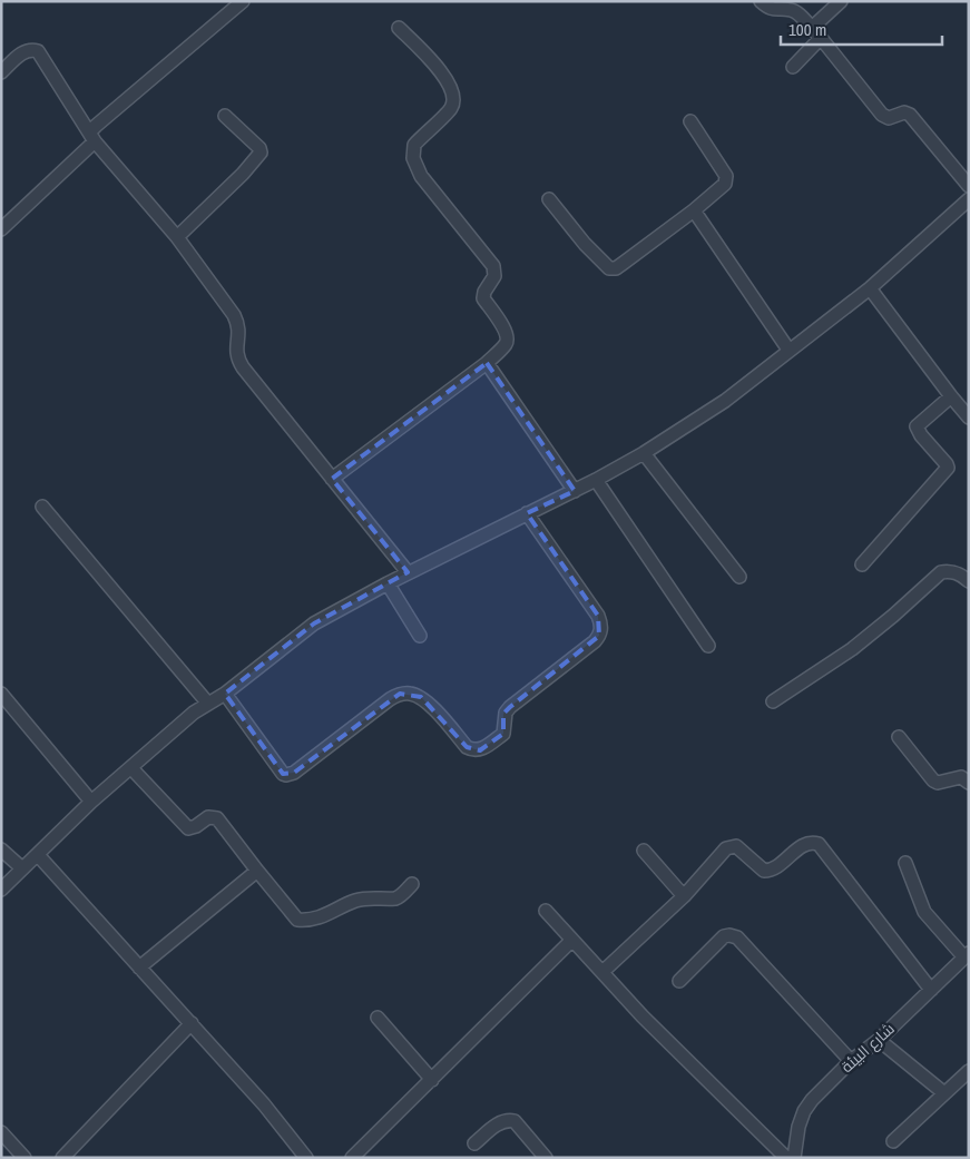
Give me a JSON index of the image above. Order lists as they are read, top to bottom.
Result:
{
  "streets": {
    "street": ["شارع البيئة"]
  },
  "scale_bar": "100 m"
}
